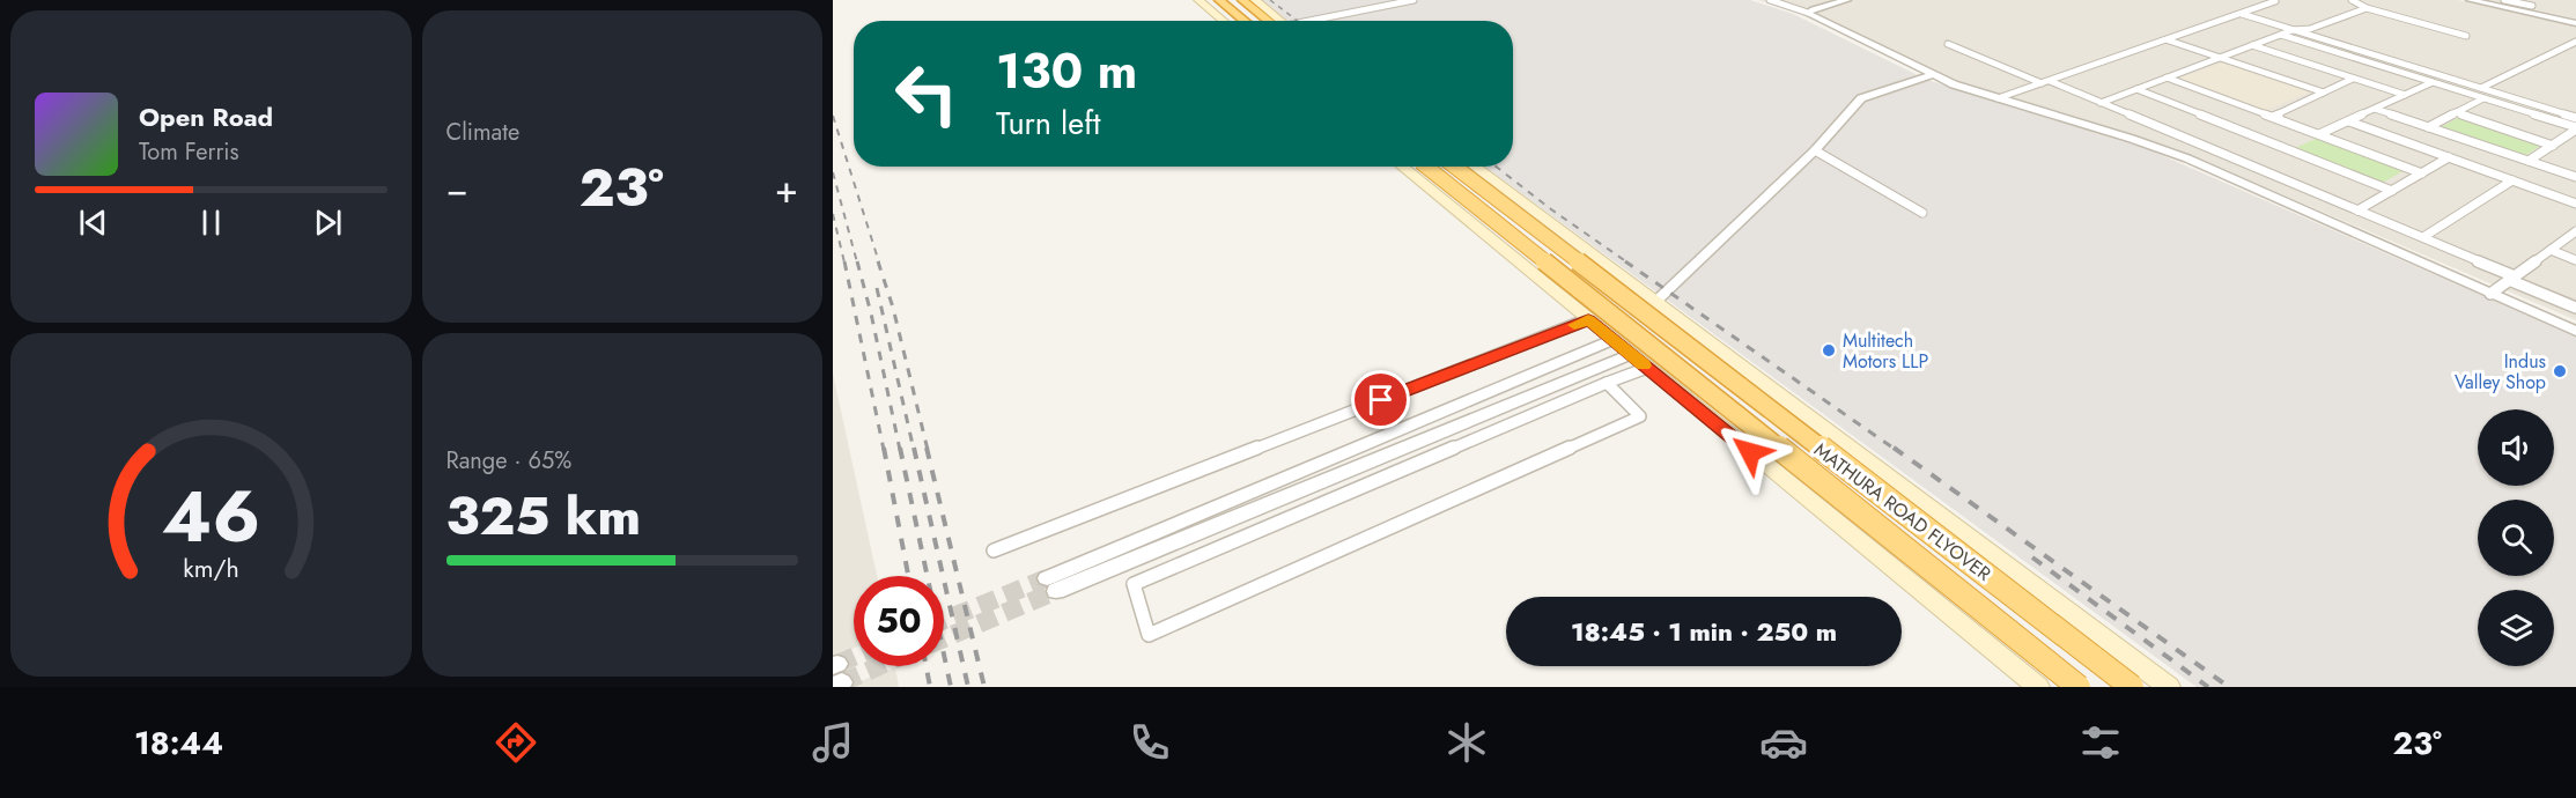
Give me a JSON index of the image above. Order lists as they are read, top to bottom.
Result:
{
  "streets": {
    "highway": ["MATHURA ROAD FLYOVER"]
  },
  "places": ["Multitech Motors LLP", "Indus Valley Shop"],
  "page": {
    "tile": [
      "Climate",
      ["Range · 65%", "325 km"]
    ],
    "turn": ["130 m", "Turn left"],
    "song": ["Open Road", "Tom Ferris"],
    "heat": ["−", "23°", "+"],
    "limit": "50",
    "trip": "18:45 · 1 min · 250 m",
    "tabs": ["18:44", "23°"],
    "gauge": ["46", "km/h"]
  }
}
